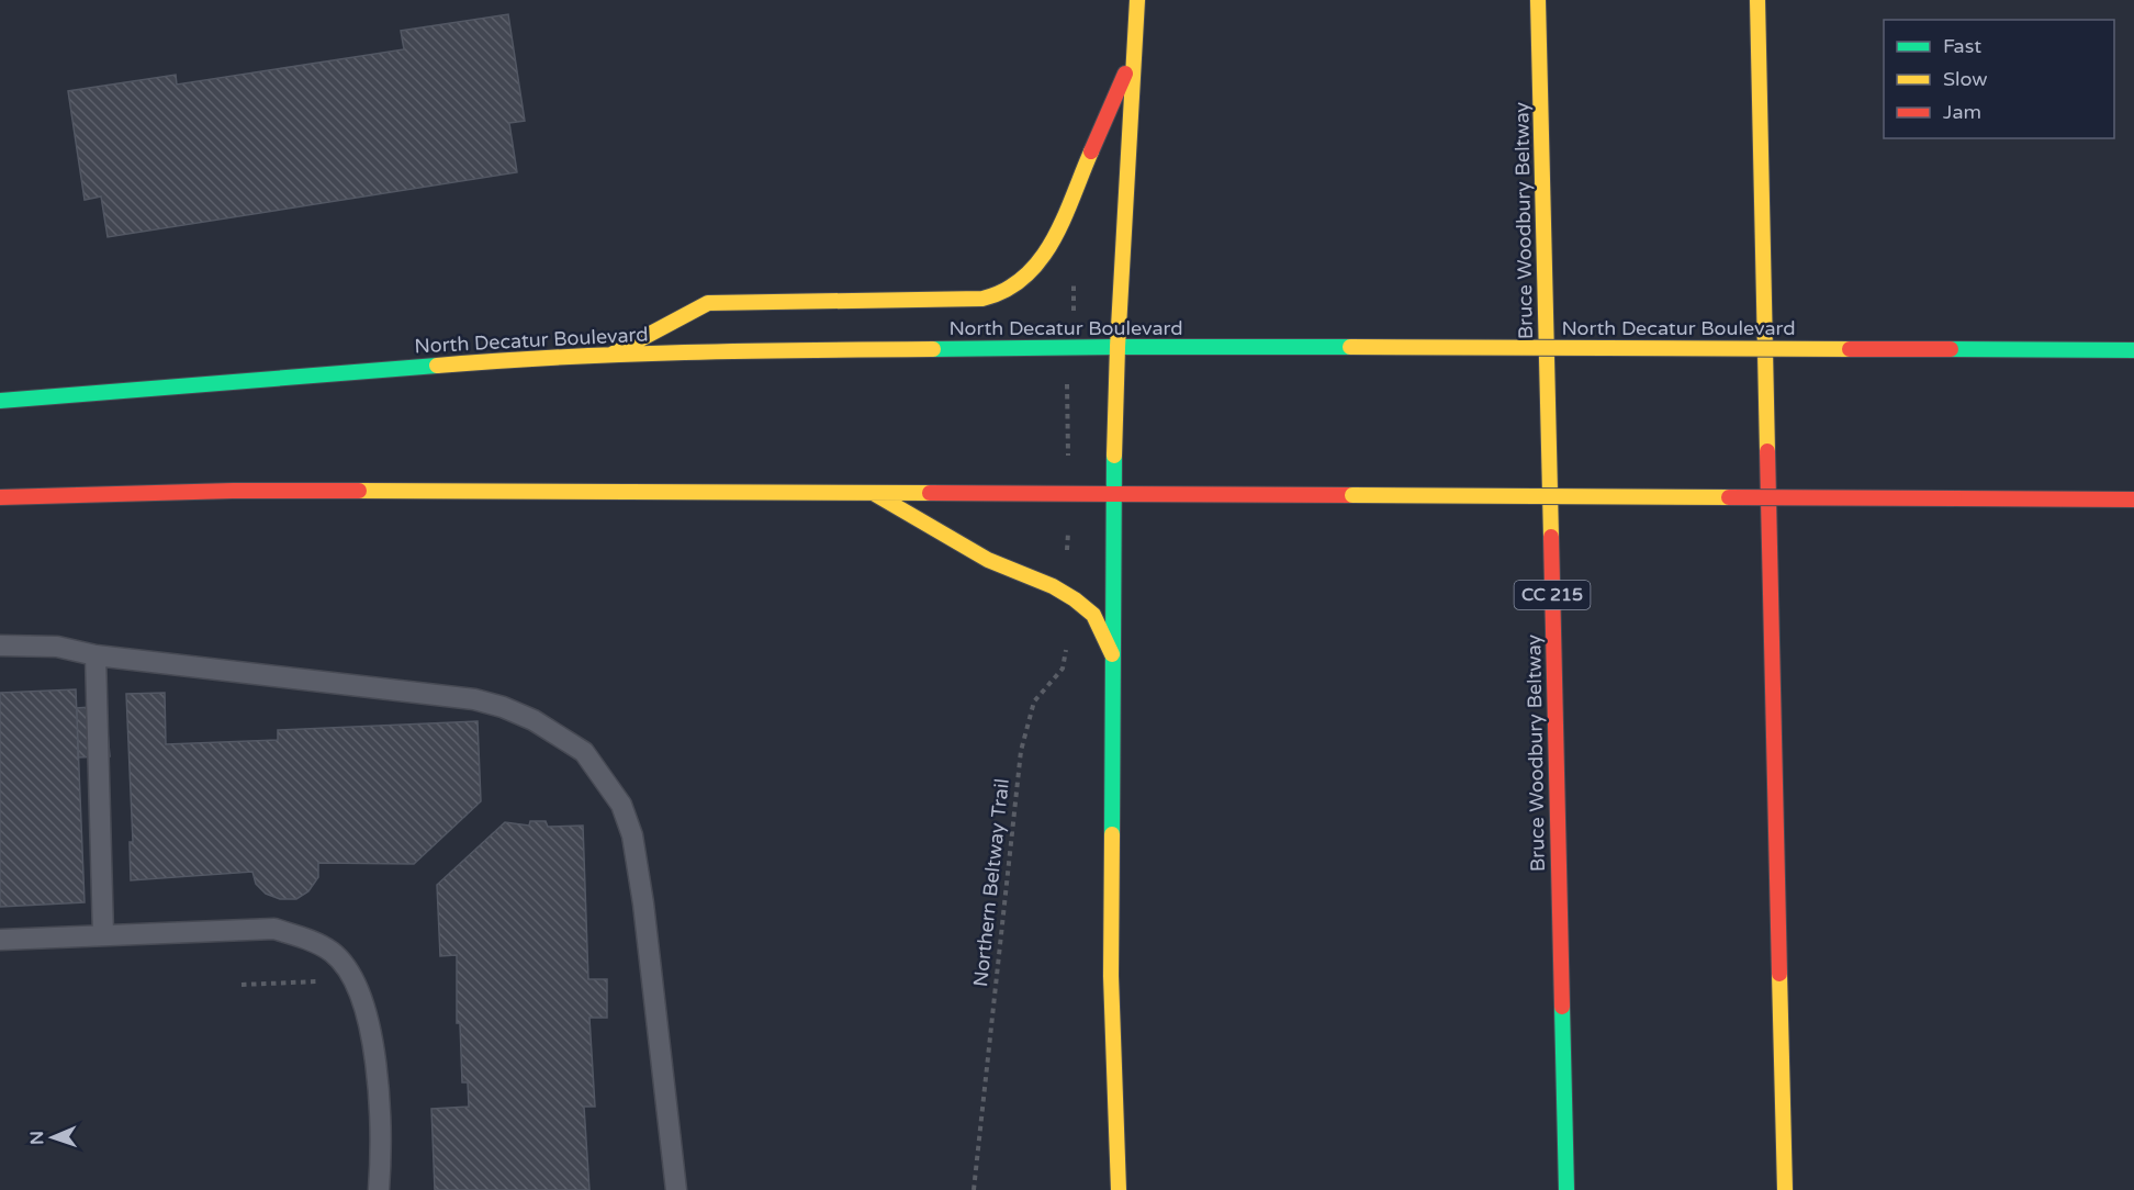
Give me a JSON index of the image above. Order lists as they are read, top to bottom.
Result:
{
  "streets": {
    "main road": ["Bruce Woodbury Beltway", "North Decatur Boulevard", "CC 215"],
    "path": ["Northern Beltway Trail"]
  },
  "legend": ["Fast", "Slow", "Jam"],
  "north": "left"
}
